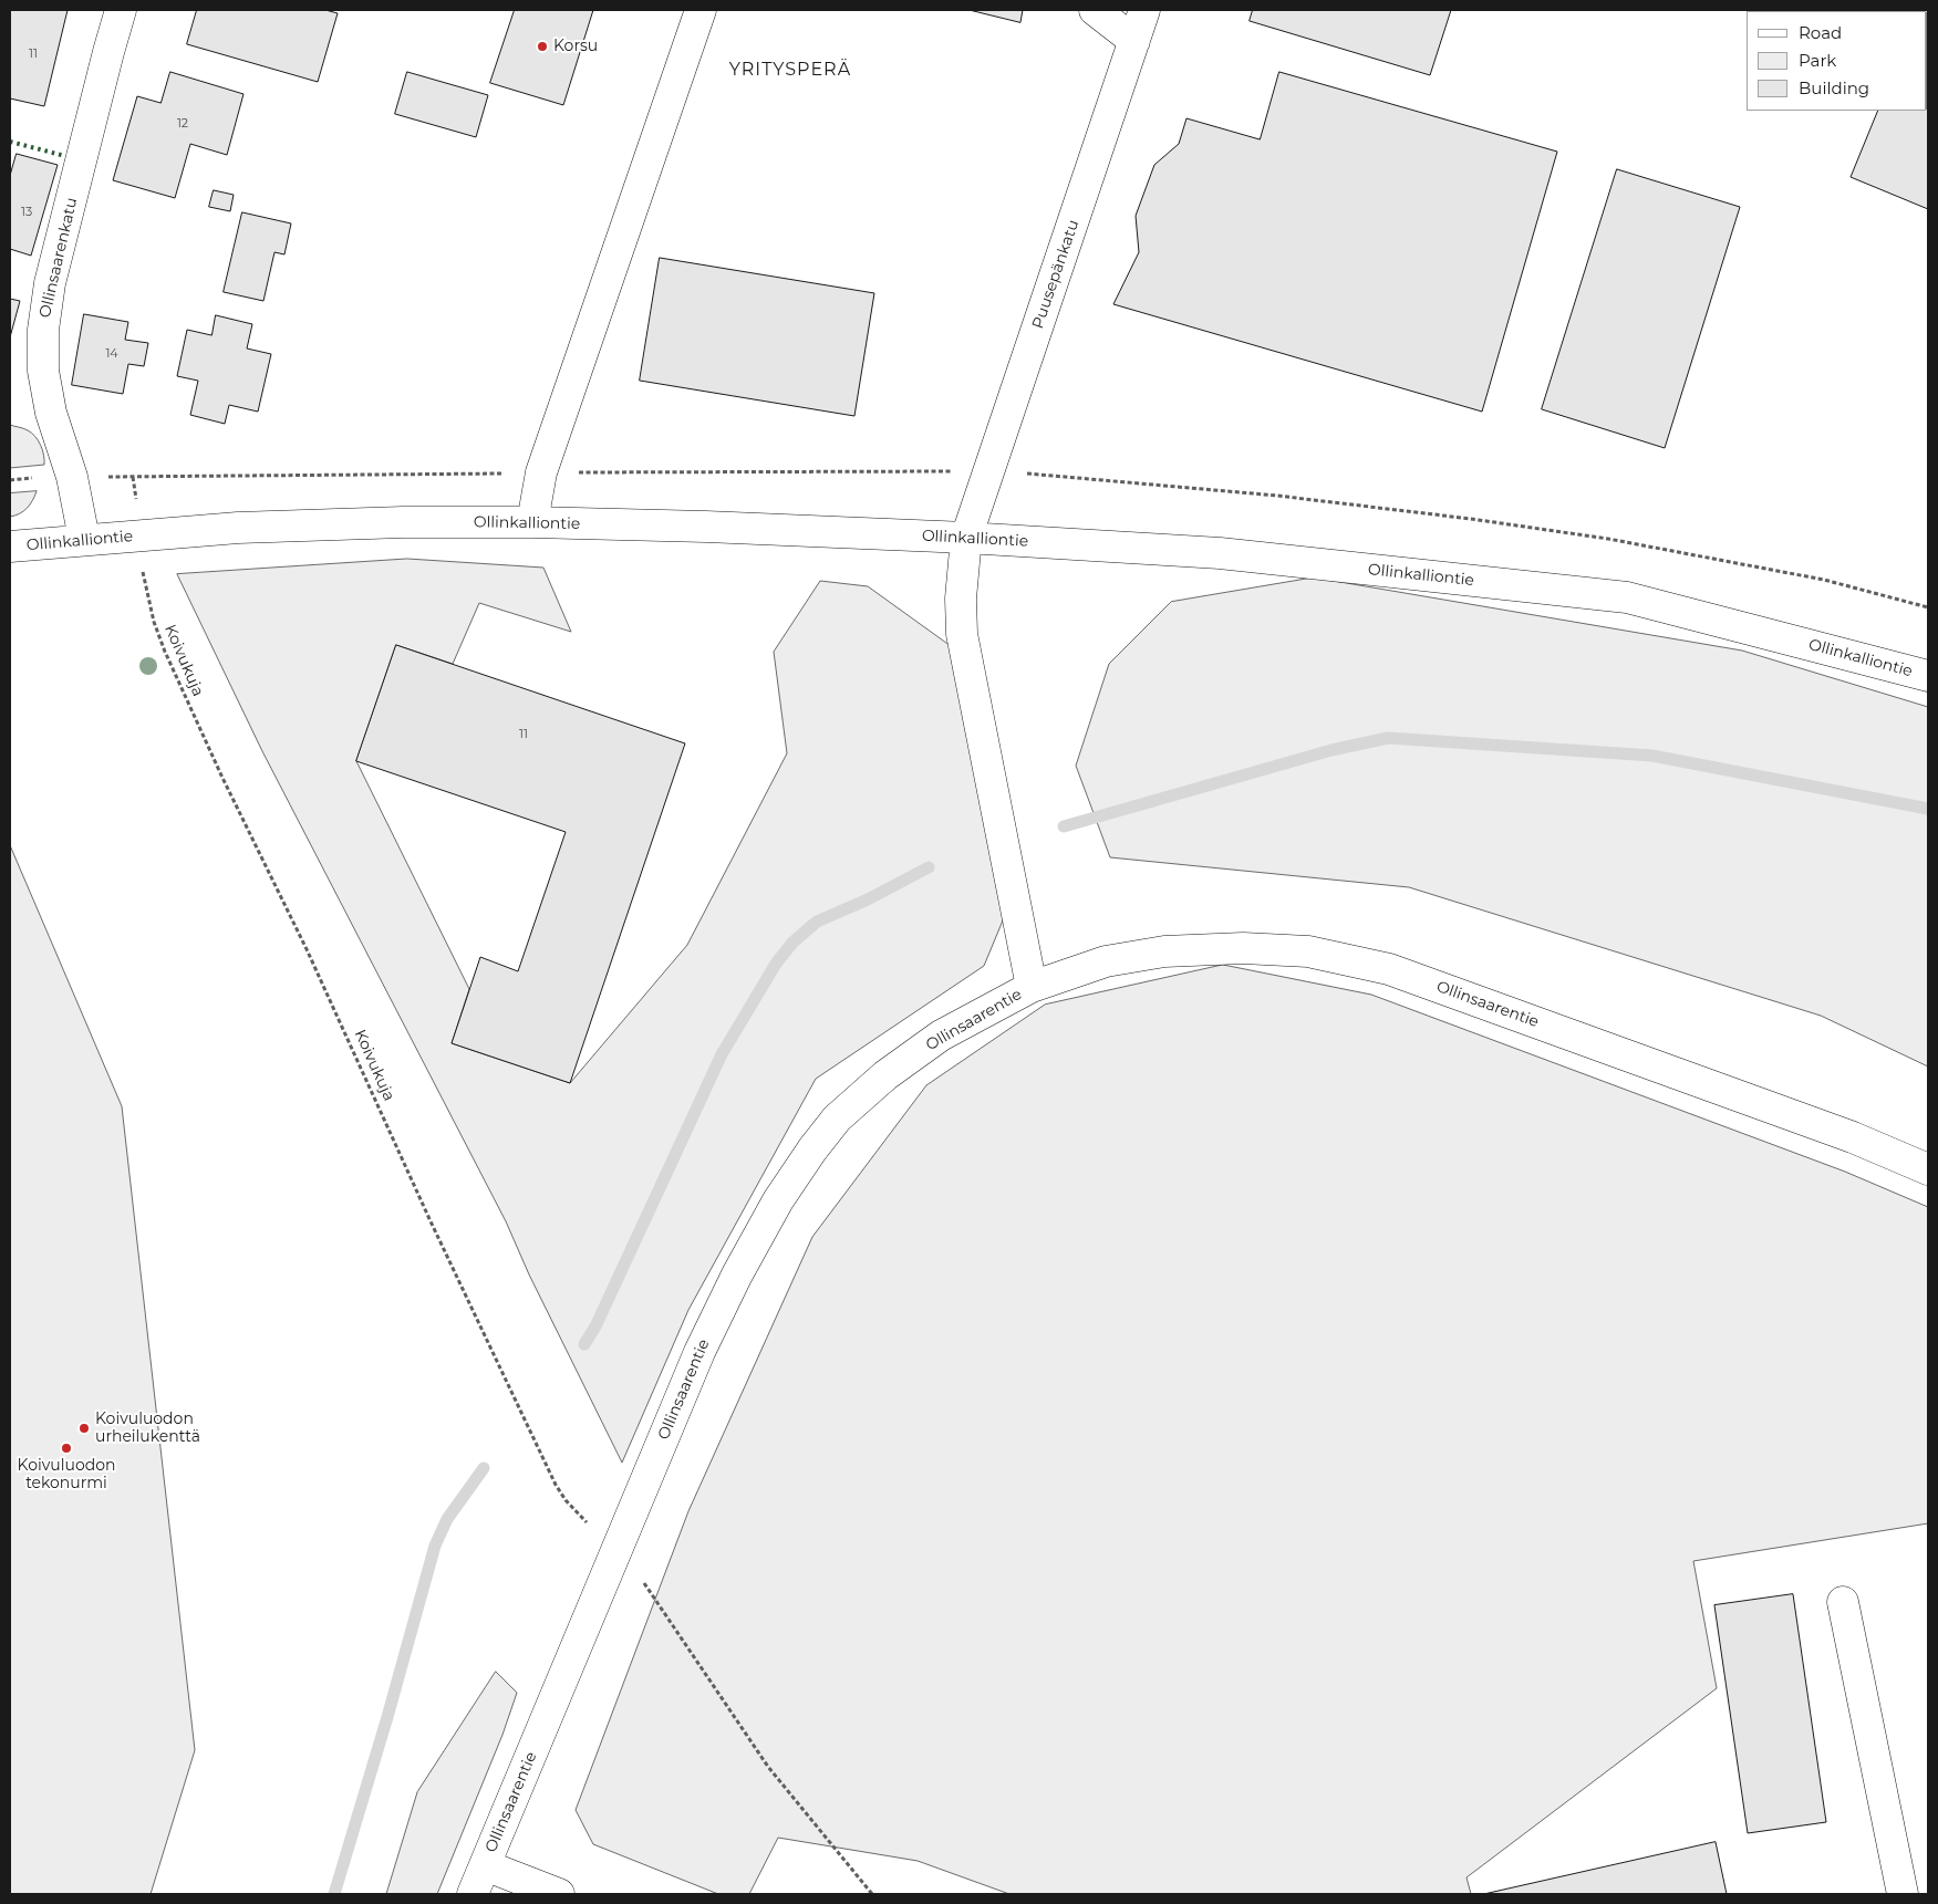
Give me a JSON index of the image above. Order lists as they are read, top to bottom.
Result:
{
  "streets": {
    "street": [
      "Ollinsaarenkatu",
      "Puusepänkatu",
      "Ollinkalliontie",
      "Ollinsaarentie"
    ],
    "path": ["Koivukuja"]
  },
  "crossings": [
    ["Ollinsaarenkatu", "Ollinkalliontie"],
    ["Puusepänkatu", "Ollinkalliontie"],
    ["Puusepänkatu", "Ollinsaarentie"],
    ["Ollinkalliontie", "Ollinsaarentie"],
    ["Koivukuja", "Ollinsaarentie"]
  ],
  "districts": ["YRITYSPERÄ"],
  "places": ["Korsu", "Koivuluodon urheilukenttä", "Koivuluodon tekonurmi"],
  "house_numbers": [
    "11",
    "12",
    "13",
    "14",
    "11"
  ],
  "legend": ["Road", "Park", "Building"]
}
